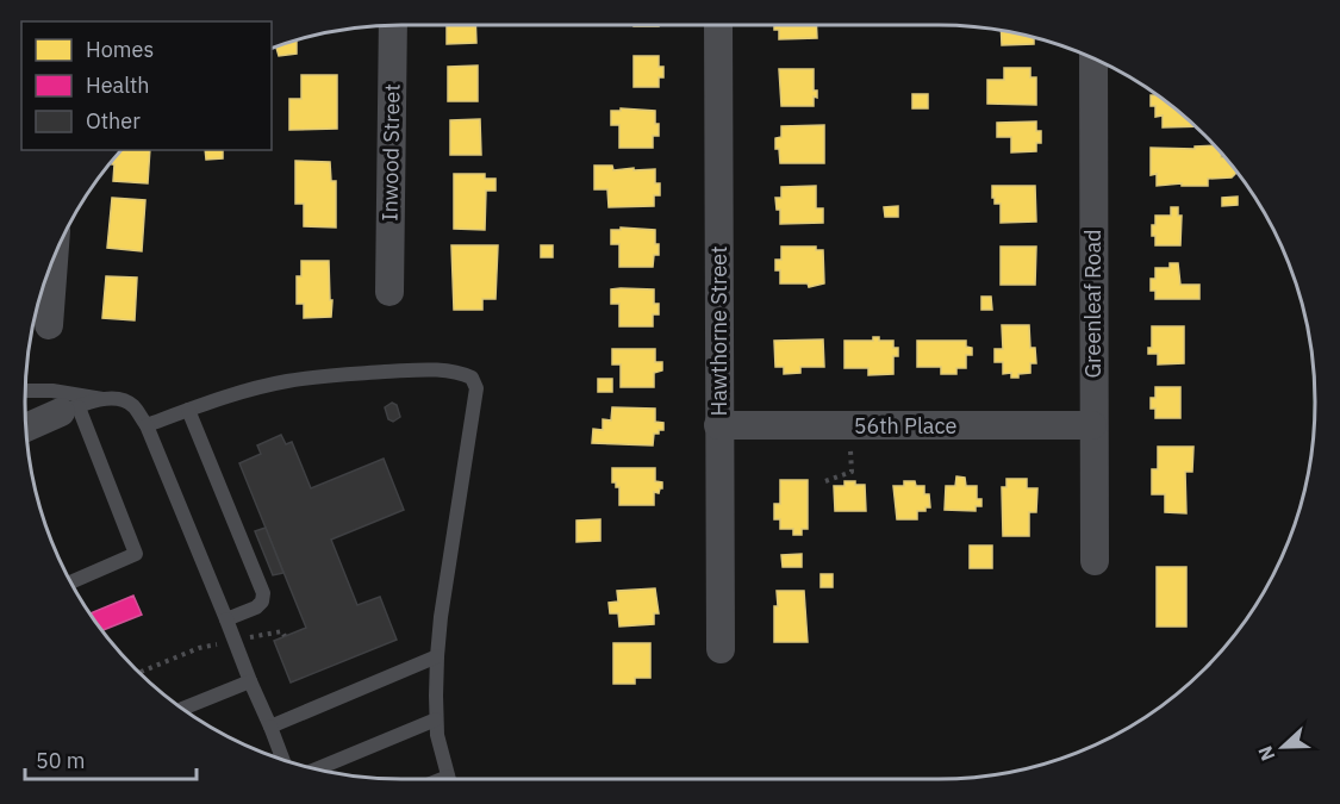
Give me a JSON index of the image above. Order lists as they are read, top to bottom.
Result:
{
  "streets": {
    "street": [
      "Inwood Street",
      "Greenleaf Road",
      "Hawthorne Street",
      "56th Place"
    ]
  },
  "crossings": [
    ["Greenleaf Road", "56th Place"],
    ["Hawthorne Street", "56th Place"]
  ],
  "legend": ["Homes", "Health", "Other"],
  "scale_bar": "50 m",
  "north": "left"
}
